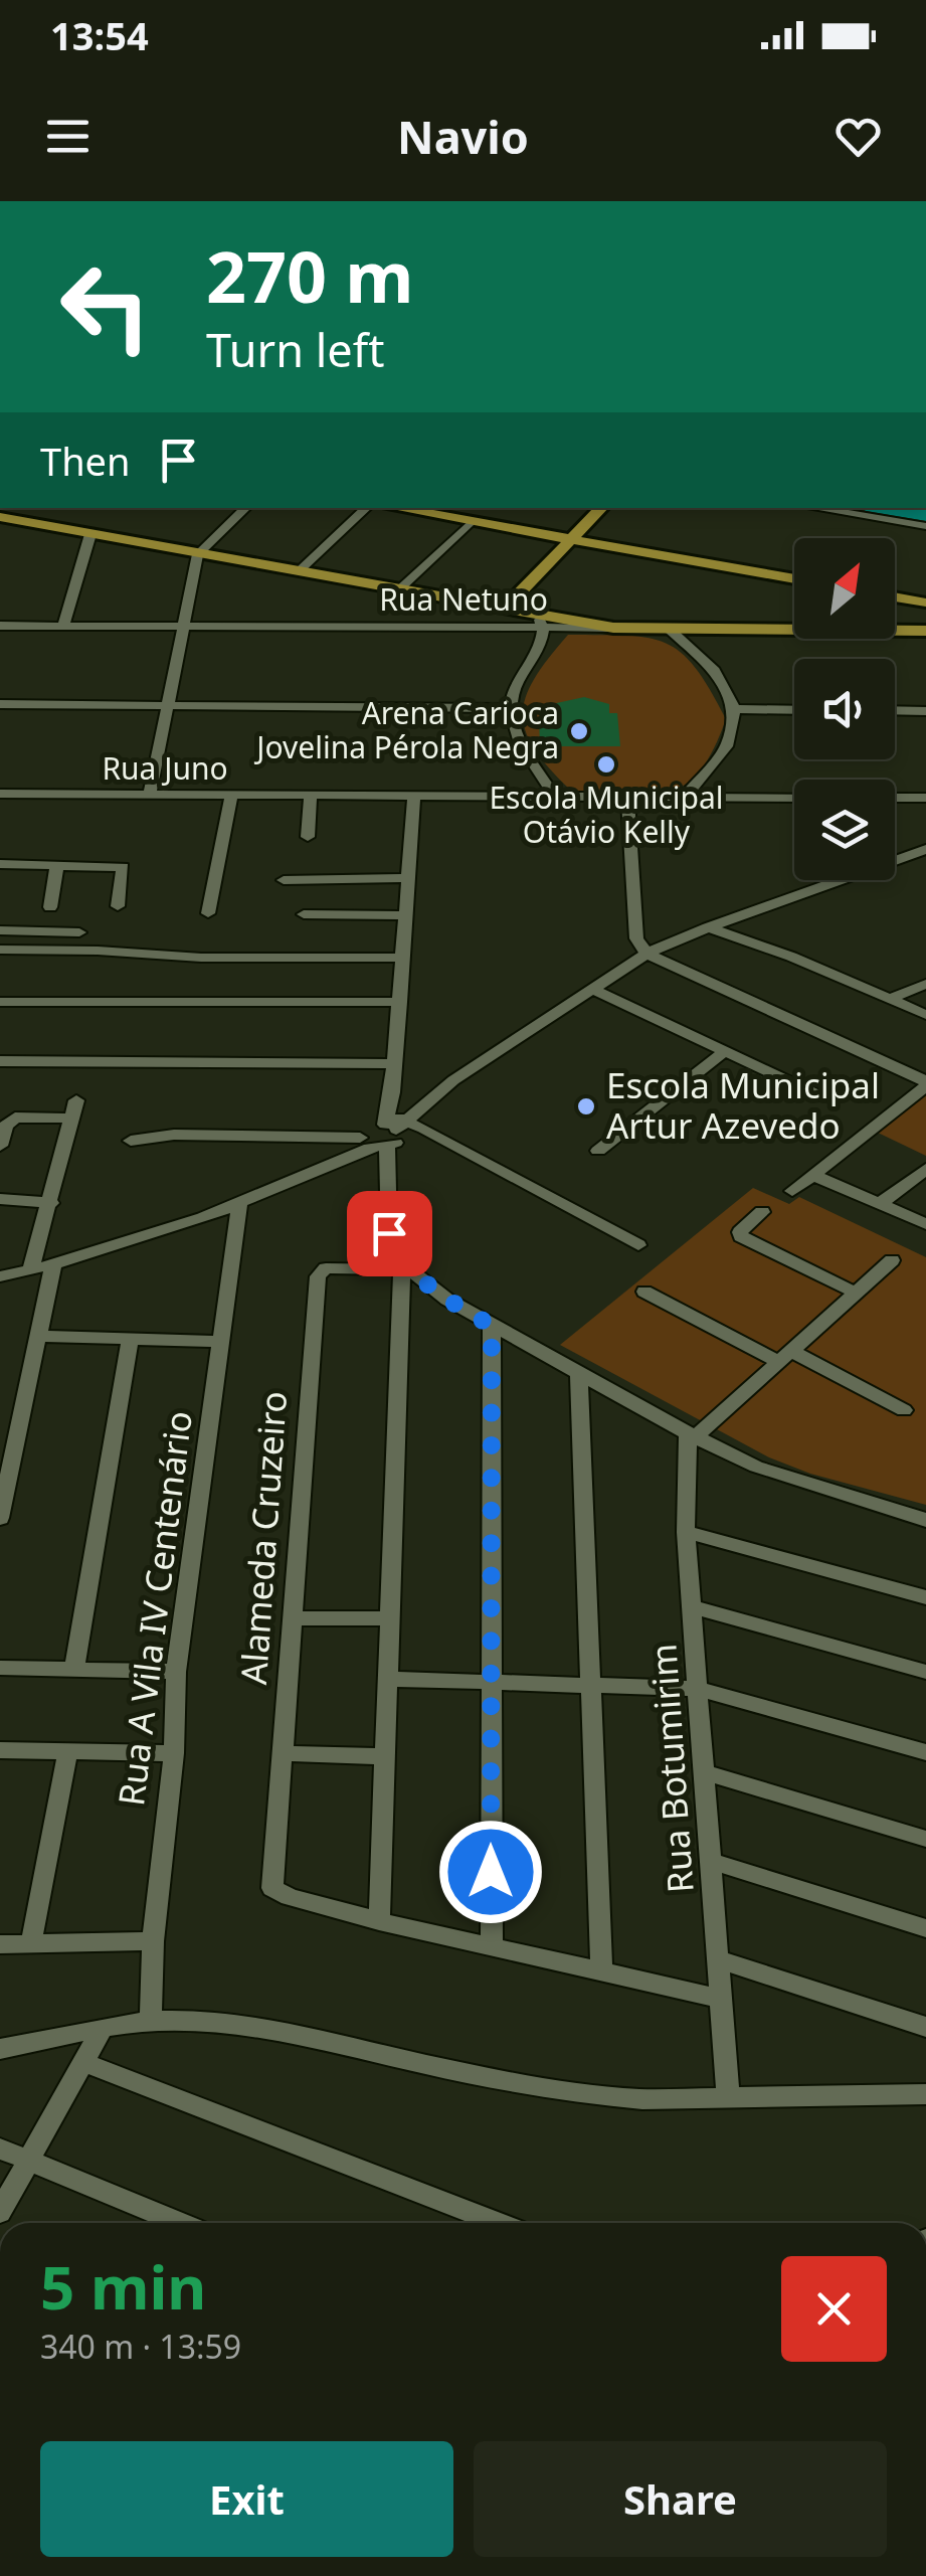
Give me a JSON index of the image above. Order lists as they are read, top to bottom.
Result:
{
  "streets": {
    "street": [
      "Rua Netuno",
      "Rua Juno",
      "Alameda Cruzeiro",
      "Rua A Vila IV Centenário",
      "Rua Botumirim"
    ]
  },
  "crossings": [
    ["Rua Netuno", "Rua Juno"]
  ],
  "places": ["Arena Carioca Jovelina Pérola Negra", "Escola Municipal Otávio Kelly", "Escola Municipal Artur Azevedo"],
  "north": "top right",
  "page": {
    "status": "13:54",
    "header": "Navio",
    "turn": ["270 m", "Turn left"],
    "then": "Then",
    "heading": ["5 min", "340 m · 13:59"],
    "buttons": ["Exit", "Share"]
  }
}
